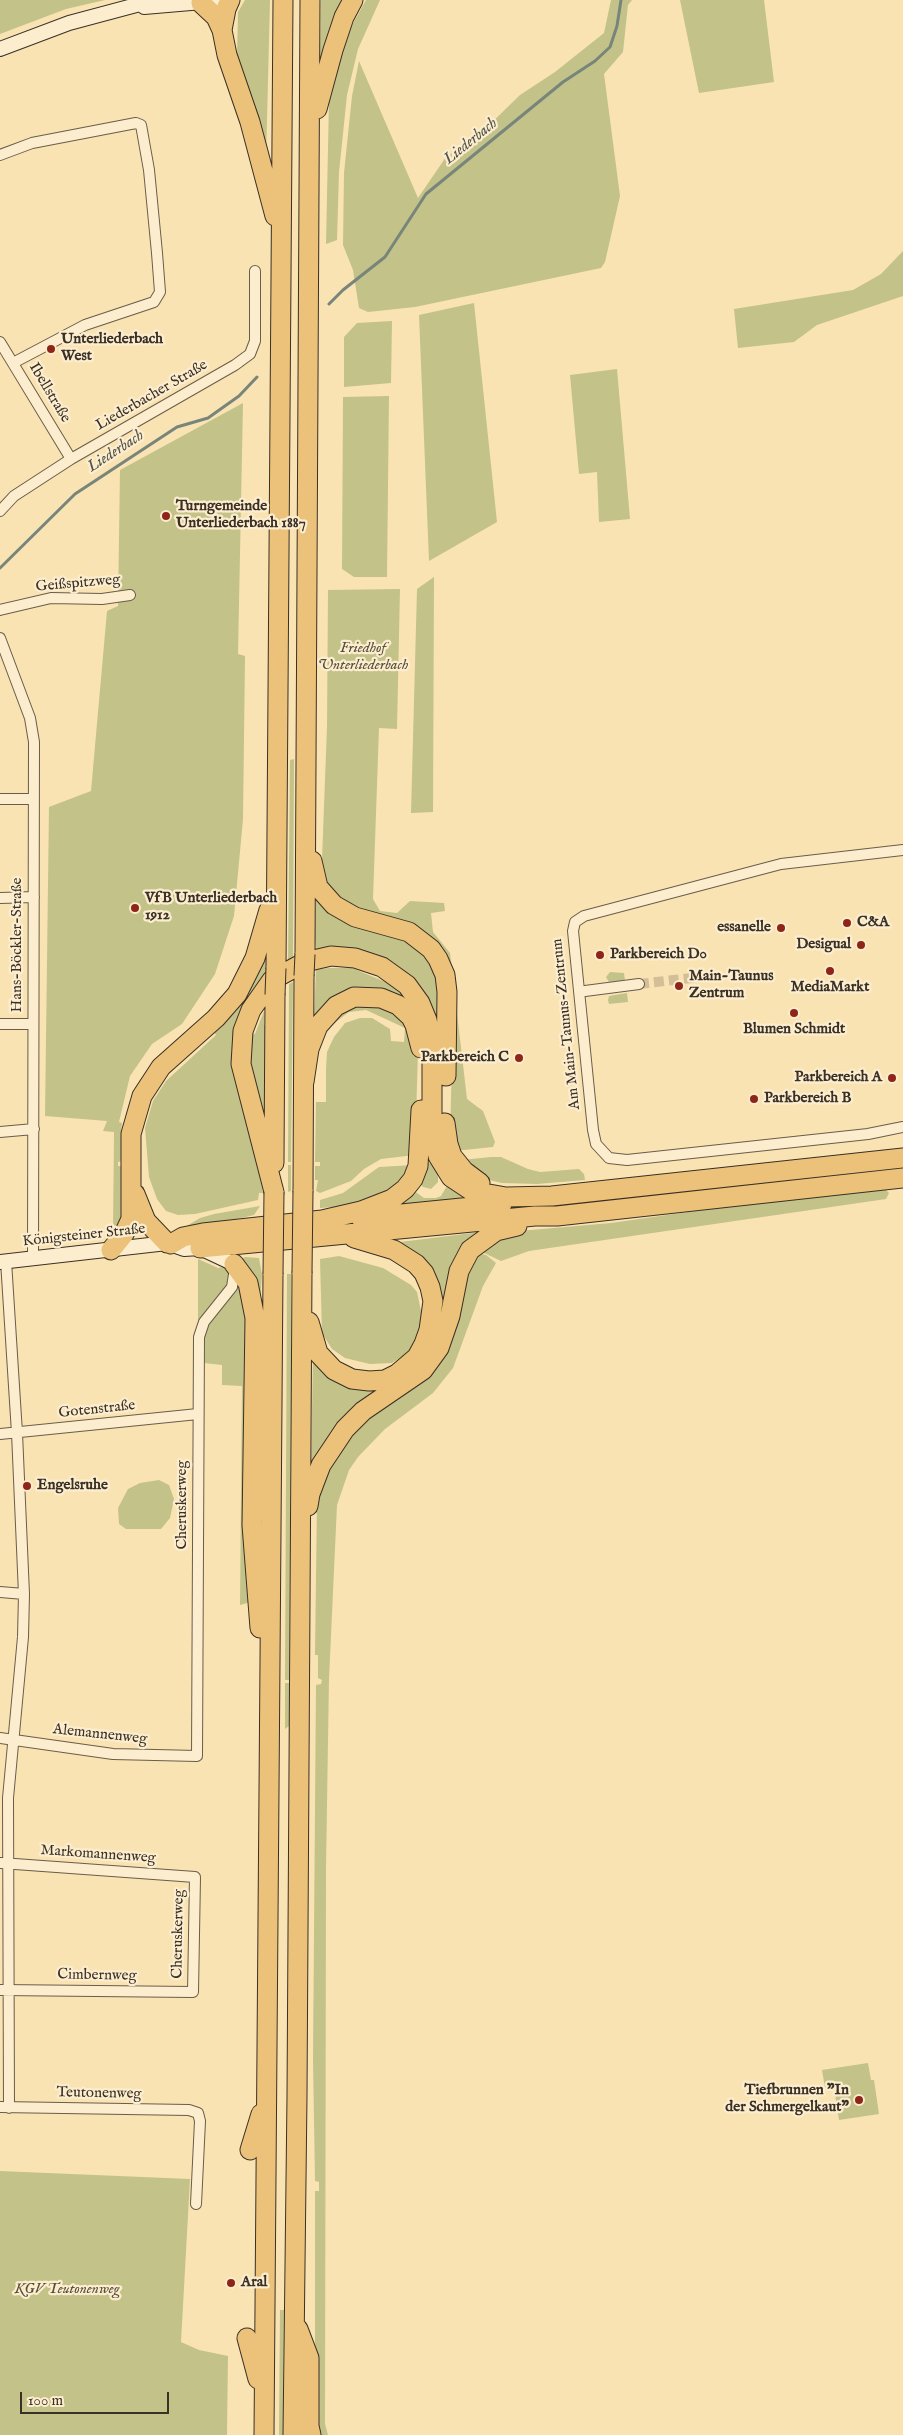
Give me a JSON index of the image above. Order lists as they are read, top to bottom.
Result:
{
  "streets": {
    "main road": ["Königsteiner Straße"],
    "street": [
      "Ibellstraße",
      "Liederbacher Straße",
      "Geißspitzweg",
      "Hans-Böckler-Straße",
      "Am Main-Taunus-Zentrum",
      "Gotenstraße",
      "Cheruskerweg",
      "Alemannenweg",
      "Markomannenweg",
      "Cimbernweg",
      "Teutonenweg"
    ]
  },
  "crossings": [
    ["Ibellstraße", "Liederbacher Straße"],
    ["Hans-Böckler-Straße", "Königsteiner Straße"],
    ["Königsteiner Straße", "Cheruskerweg"],
    ["Gotenstraße", "Cheruskerweg"],
    ["Cheruskerweg", "Alemannenweg"],
    ["Cheruskerweg", "Markomannenweg"],
    ["Cheruskerweg", "Cimbernweg"]
  ],
  "water": ["Liederbach"],
  "parks": ["Friedhof Unterliederbach", "KGV Teutonenweg"],
  "places": [
    "Unterliederbach West",
    "Turngemeinde Unterliederbach 1887",
    "VfB Unterliederbach 1912",
    "C&A",
    "essanelle",
    "Desigual",
    "Parkbereich D0",
    "MediaMarkt",
    "Main-Taunus Zentrum",
    "Blumen Schmidt",
    "Parkbereich C",
    "Parkbereich A",
    "Parkbereich B",
    "Engelsruhe",
    "Tiefbrunnen \"In der Schmergelkaut\"",
    "Aral"
  ],
  "scale_bar": "100 m"
}
